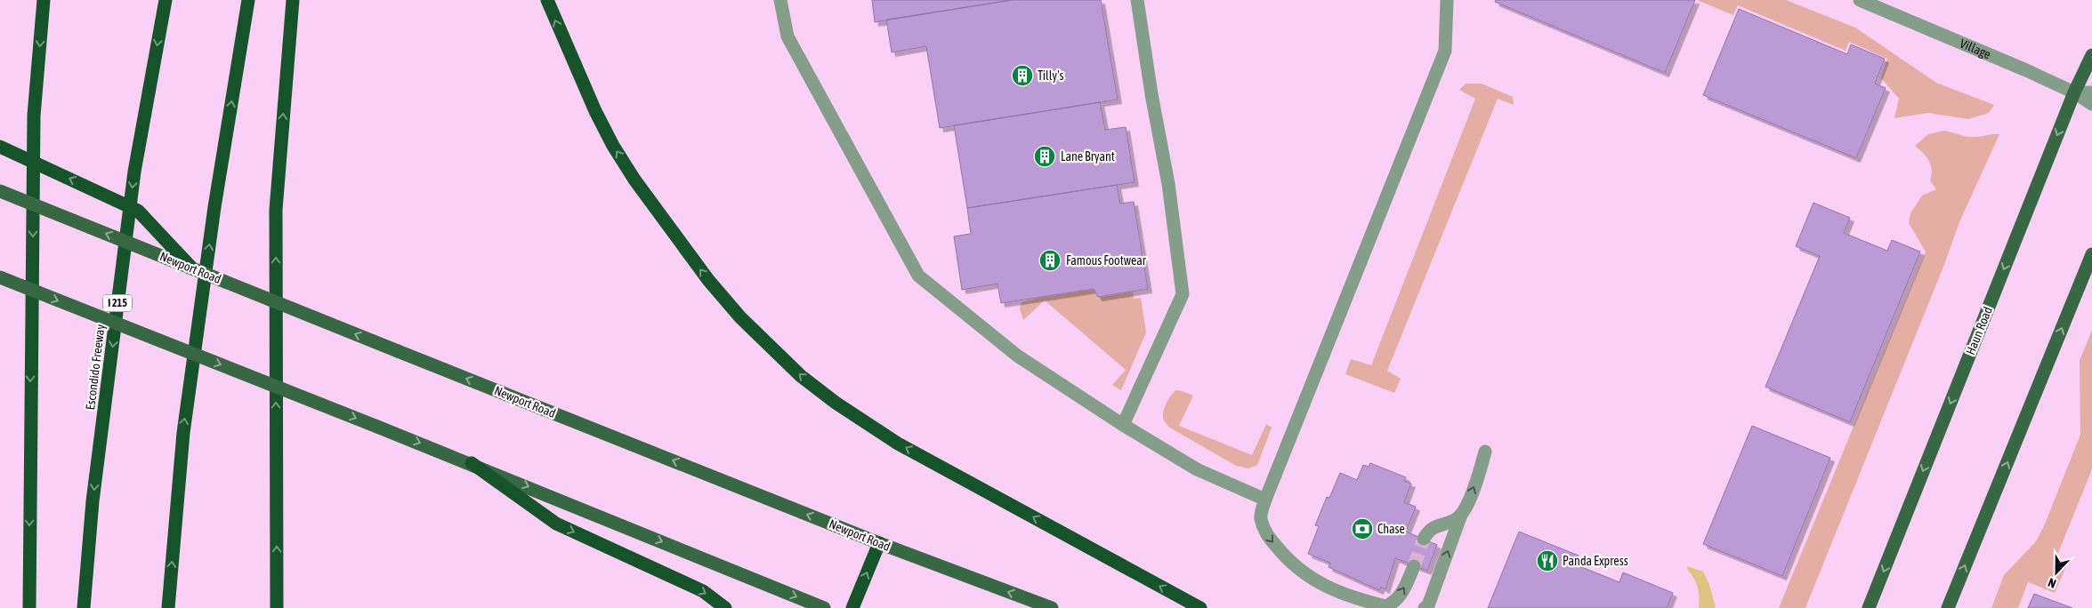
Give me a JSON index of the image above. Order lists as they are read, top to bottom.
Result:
{
  "streets": {
    "highway": ["I 215", "Escondido Freeway"],
    "main road": ["Newport Road", "Haun Road"],
    "lane": ["Village"]
  },
  "crossings": [
    ["Village", "Haun Road"]
  ],
  "places": {
    "building": ["Tilly's", "Lane Bryant", "Famous Footwear"],
    "bank": ["Chase"],
    "restaurant": ["Panda Express"]
  },
  "north": "bottom"
}
